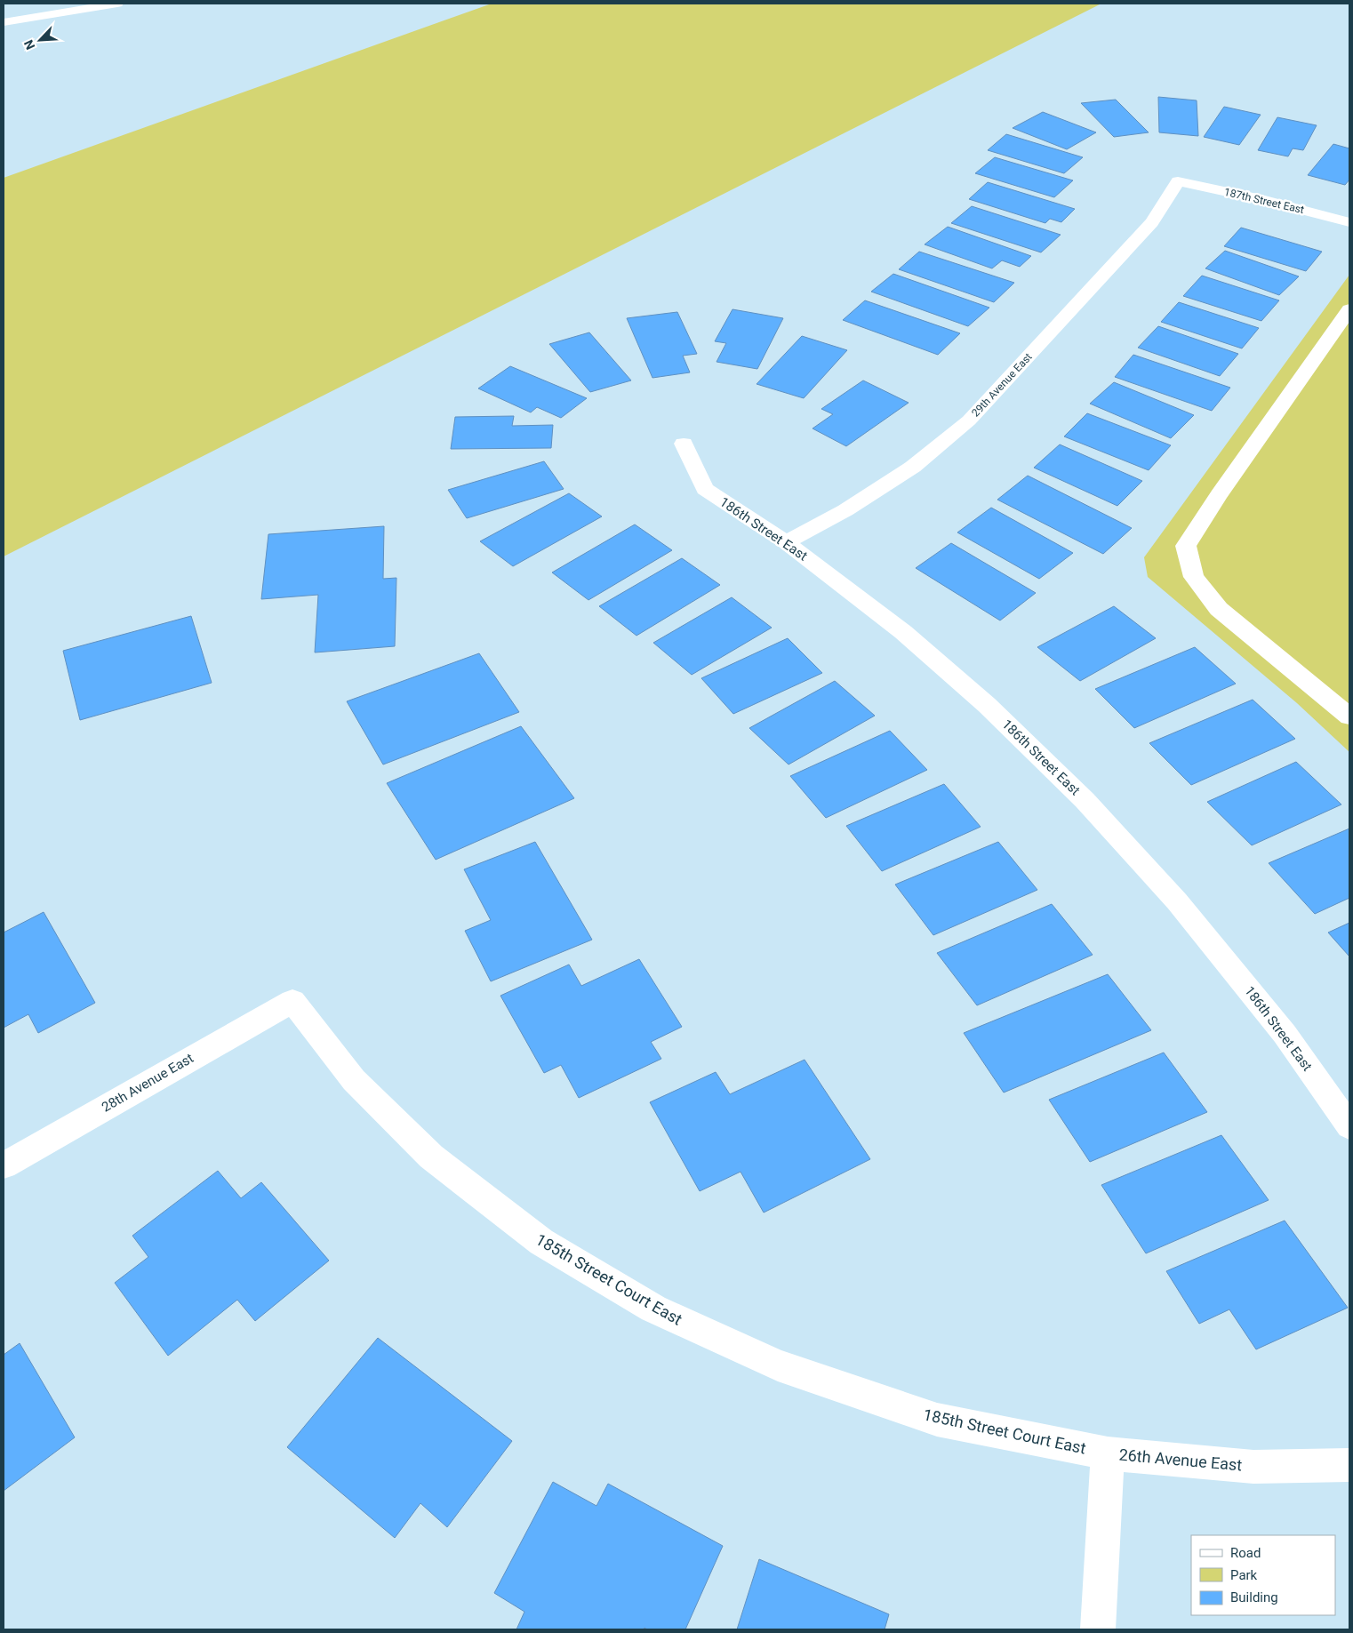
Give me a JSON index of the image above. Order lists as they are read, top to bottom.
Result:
{
  "streets": {
    "street": [
      "187th Street East",
      "29th Avenue East",
      "186th Street East",
      "28th Avenue East",
      "185th Street Court East",
      "26th Avenue East"
    ]
  },
  "crossings": [
    ["187th Street East", "29th Avenue East"],
    ["29th Avenue East", "186th Street East"],
    ["28th Avenue East", "185th Street Court East"],
    ["185th Street Court East", "26th Avenue East"]
  ],
  "legend": ["Road", "Park", "Building"],
  "north": "bottom left"
}
